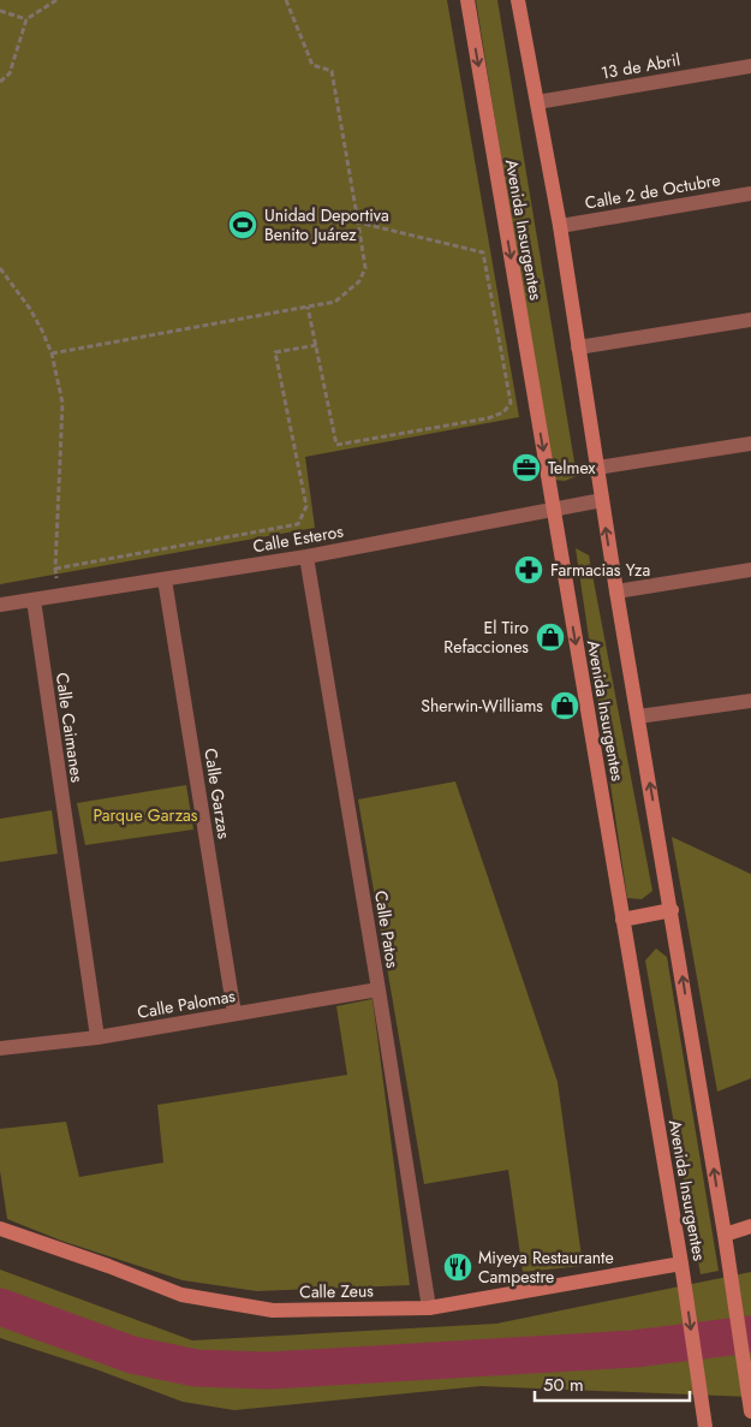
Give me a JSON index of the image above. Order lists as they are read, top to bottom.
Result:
{
  "streets": {
    "main road": ["Avenida Insurgentes", "Calle Zeus"],
    "street": [
      "13 de Abril",
      "Calle 2 de Octubre",
      "Calle Esteros",
      "Calle Caimanes",
      "Calle Garzas",
      "Calle Patos",
      "Calle Palomas"
    ]
  },
  "crossings": [
    ["13 de Abril", "Avenida Insurgentes"],
    ["Calle 2 de Octubre", "Avenida Insurgentes"],
    ["Avenida Insurgentes", "Calle Esteros"],
    ["Avenida Insurgentes", "Calle Zeus"],
    ["Calle Esteros", "Calle Caimanes"],
    ["Calle Esteros", "Calle Garzas"],
    ["Calle Esteros", "Calle Patos"],
    ["Calle Caimanes", "Calle Palomas"],
    ["Calle Garzas", "Calle Palomas"],
    ["Calle Patos", "Calle Palomas"],
    ["Calle Patos", "Calle Zeus"]
  ],
  "parks": ["Parque Garzas"],
  "places": {
    "sports": ["Unidad Deportiva Benito Juárez"],
    "office": ["Telmex"],
    "pharmacy": ["Farmacias Yza"],
    "shop": ["El Tiro Refacciones", "Sherwin-Williams"],
    "restaurant": ["Miyeya Restaurante Campestre"]
  },
  "scale_bar": "50 m"
}
